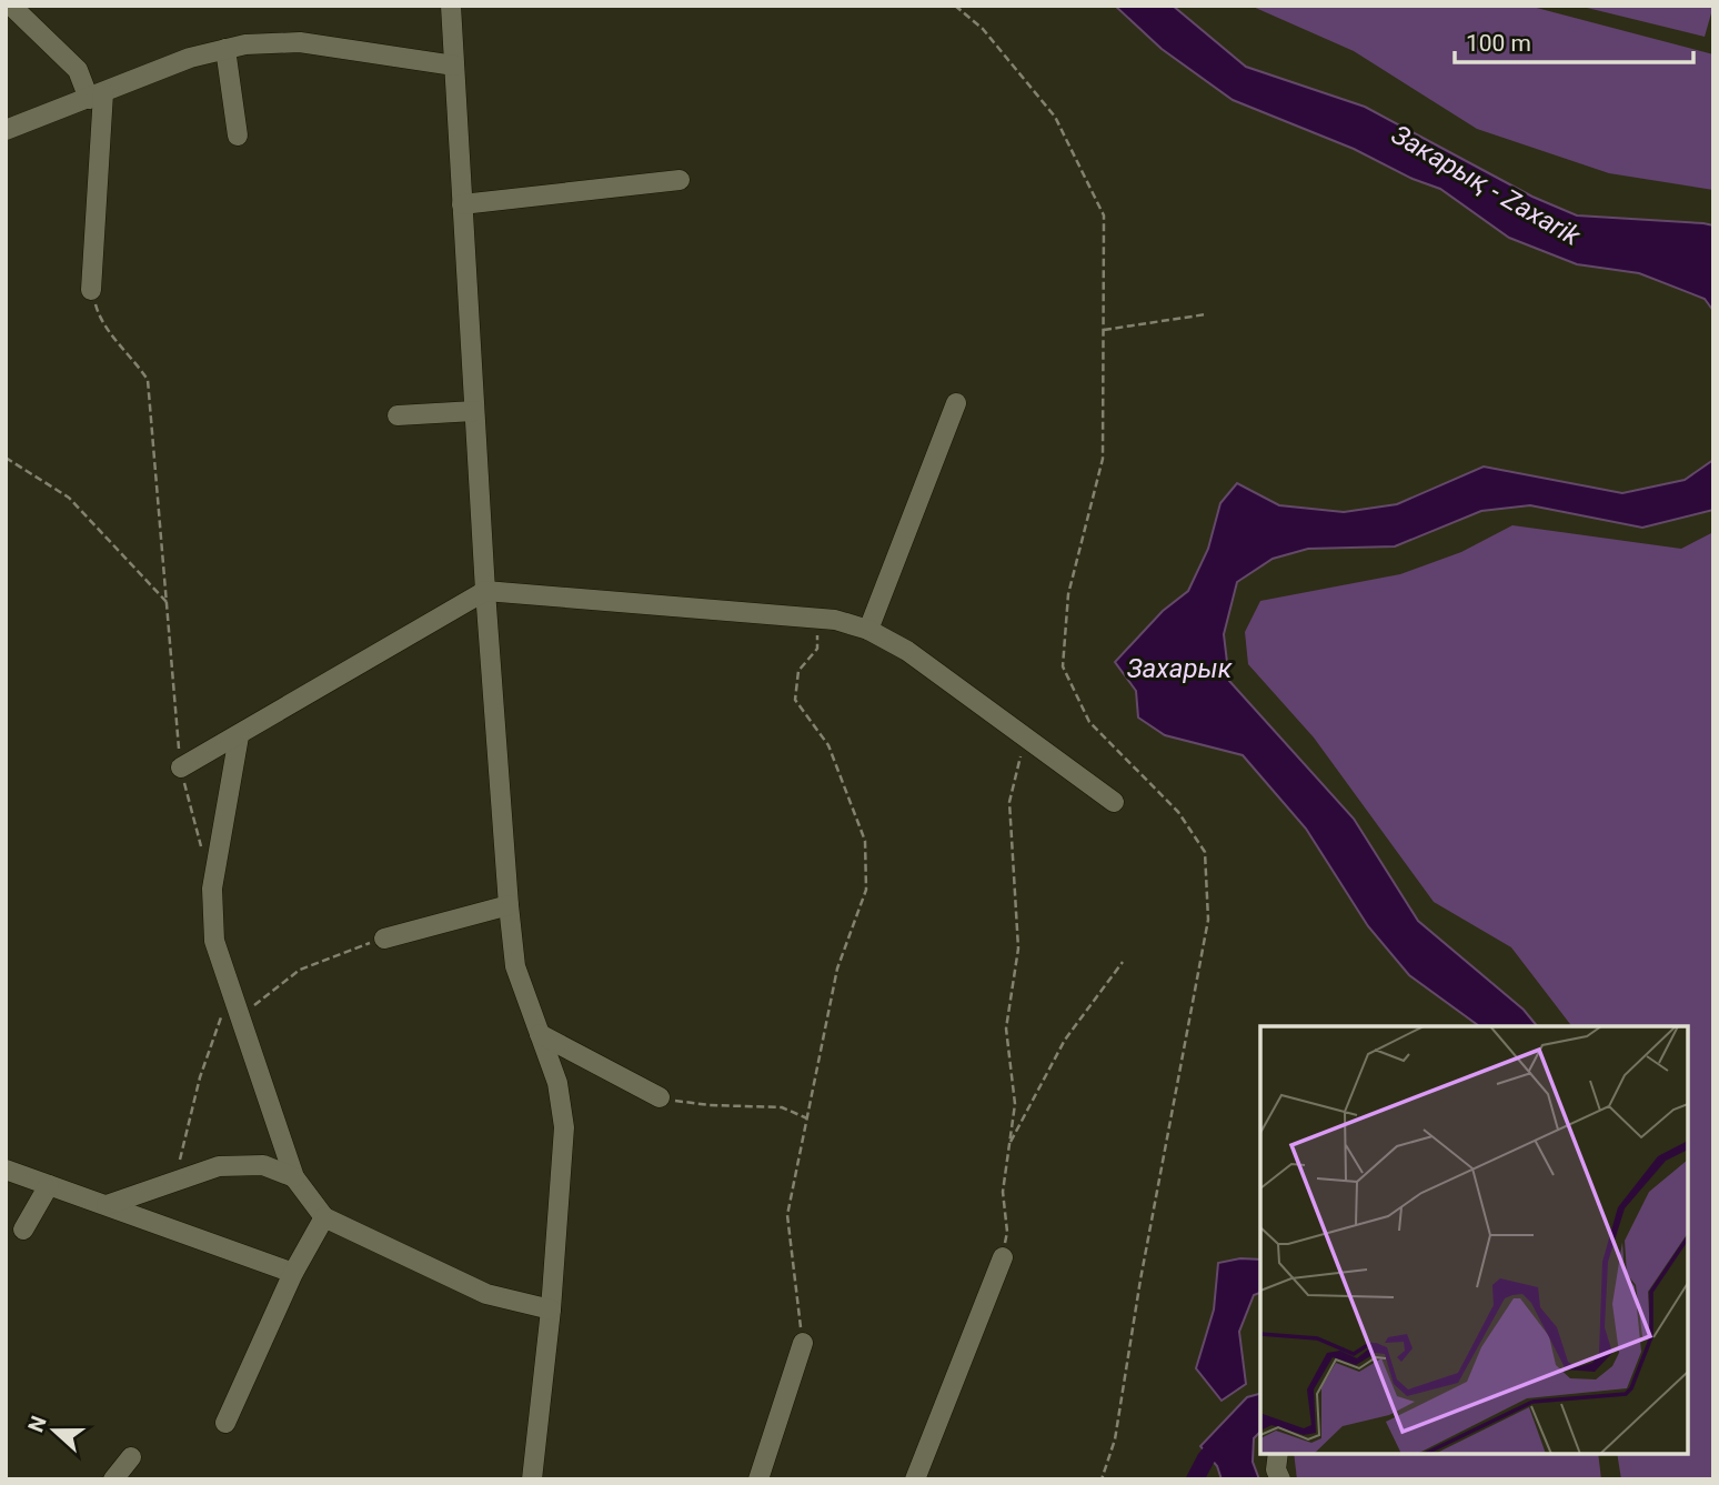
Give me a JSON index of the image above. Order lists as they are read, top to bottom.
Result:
{
  "water": ["Закарық - Zaxarik", "Захарык"],
  "scale_bar": "100 m",
  "north": "left"
}
